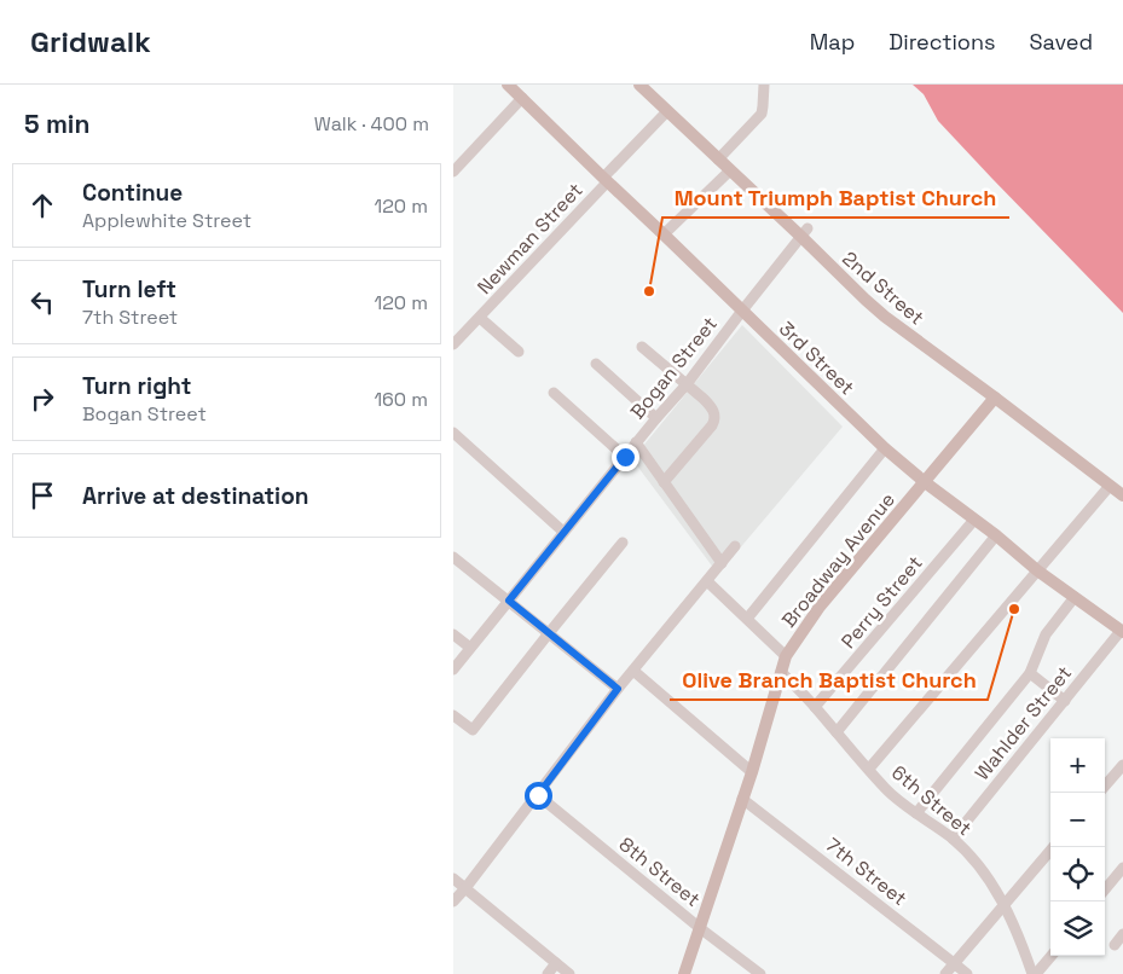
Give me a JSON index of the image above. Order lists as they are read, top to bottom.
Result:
{
  "streets": {
    "main road": ["2nd Street", "3rd Street", "Broadway Avenue"],
    "street": [
      "Newman Street",
      "Bogan Street",
      "Perry Street",
      "Wahlder Street",
      "6th Street",
      "8th Street",
      "7th Street"
    ]
  },
  "crossings": [
    ["Newman Street", "2nd Street"],
    ["Newman Street", "3rd Street"],
    ["2nd Street", "Bogan Street"],
    ["2nd Street", "Broadway Avenue"],
    ["3rd Street", "Bogan Street"],
    ["3rd Street", "Broadway Avenue"],
    ["3rd Street", "Perry Street"],
    ["3rd Street", "Wahlder Street"],
    ["Broadway Avenue", "6th Street"],
    ["Broadway Avenue", "8th Street"],
    ["Broadway Avenue", "7th Street"],
    ["Perry Street", "6th Street"],
    ["Wahlder Street", "6th Street"]
  ],
  "places": ["Mount Triumph Baptist Church", "Olive Branch Baptist Church"],
  "page": {
    "header": "Gridwalk",
    "nav": ["Map", "Directions", "Saved"],
    "heading": ["5 min", "Walk · 400 m"],
    "list": [
      ["Continue", "Applewhite Street", "120 m"],
      ["Turn left", "7th Street", "120 m"],
      ["Turn right", "Bogan Street", "160 m"],
      "Arrive at destination"
    ],
    "map_buttons": ["+", "−"]
  }
}
